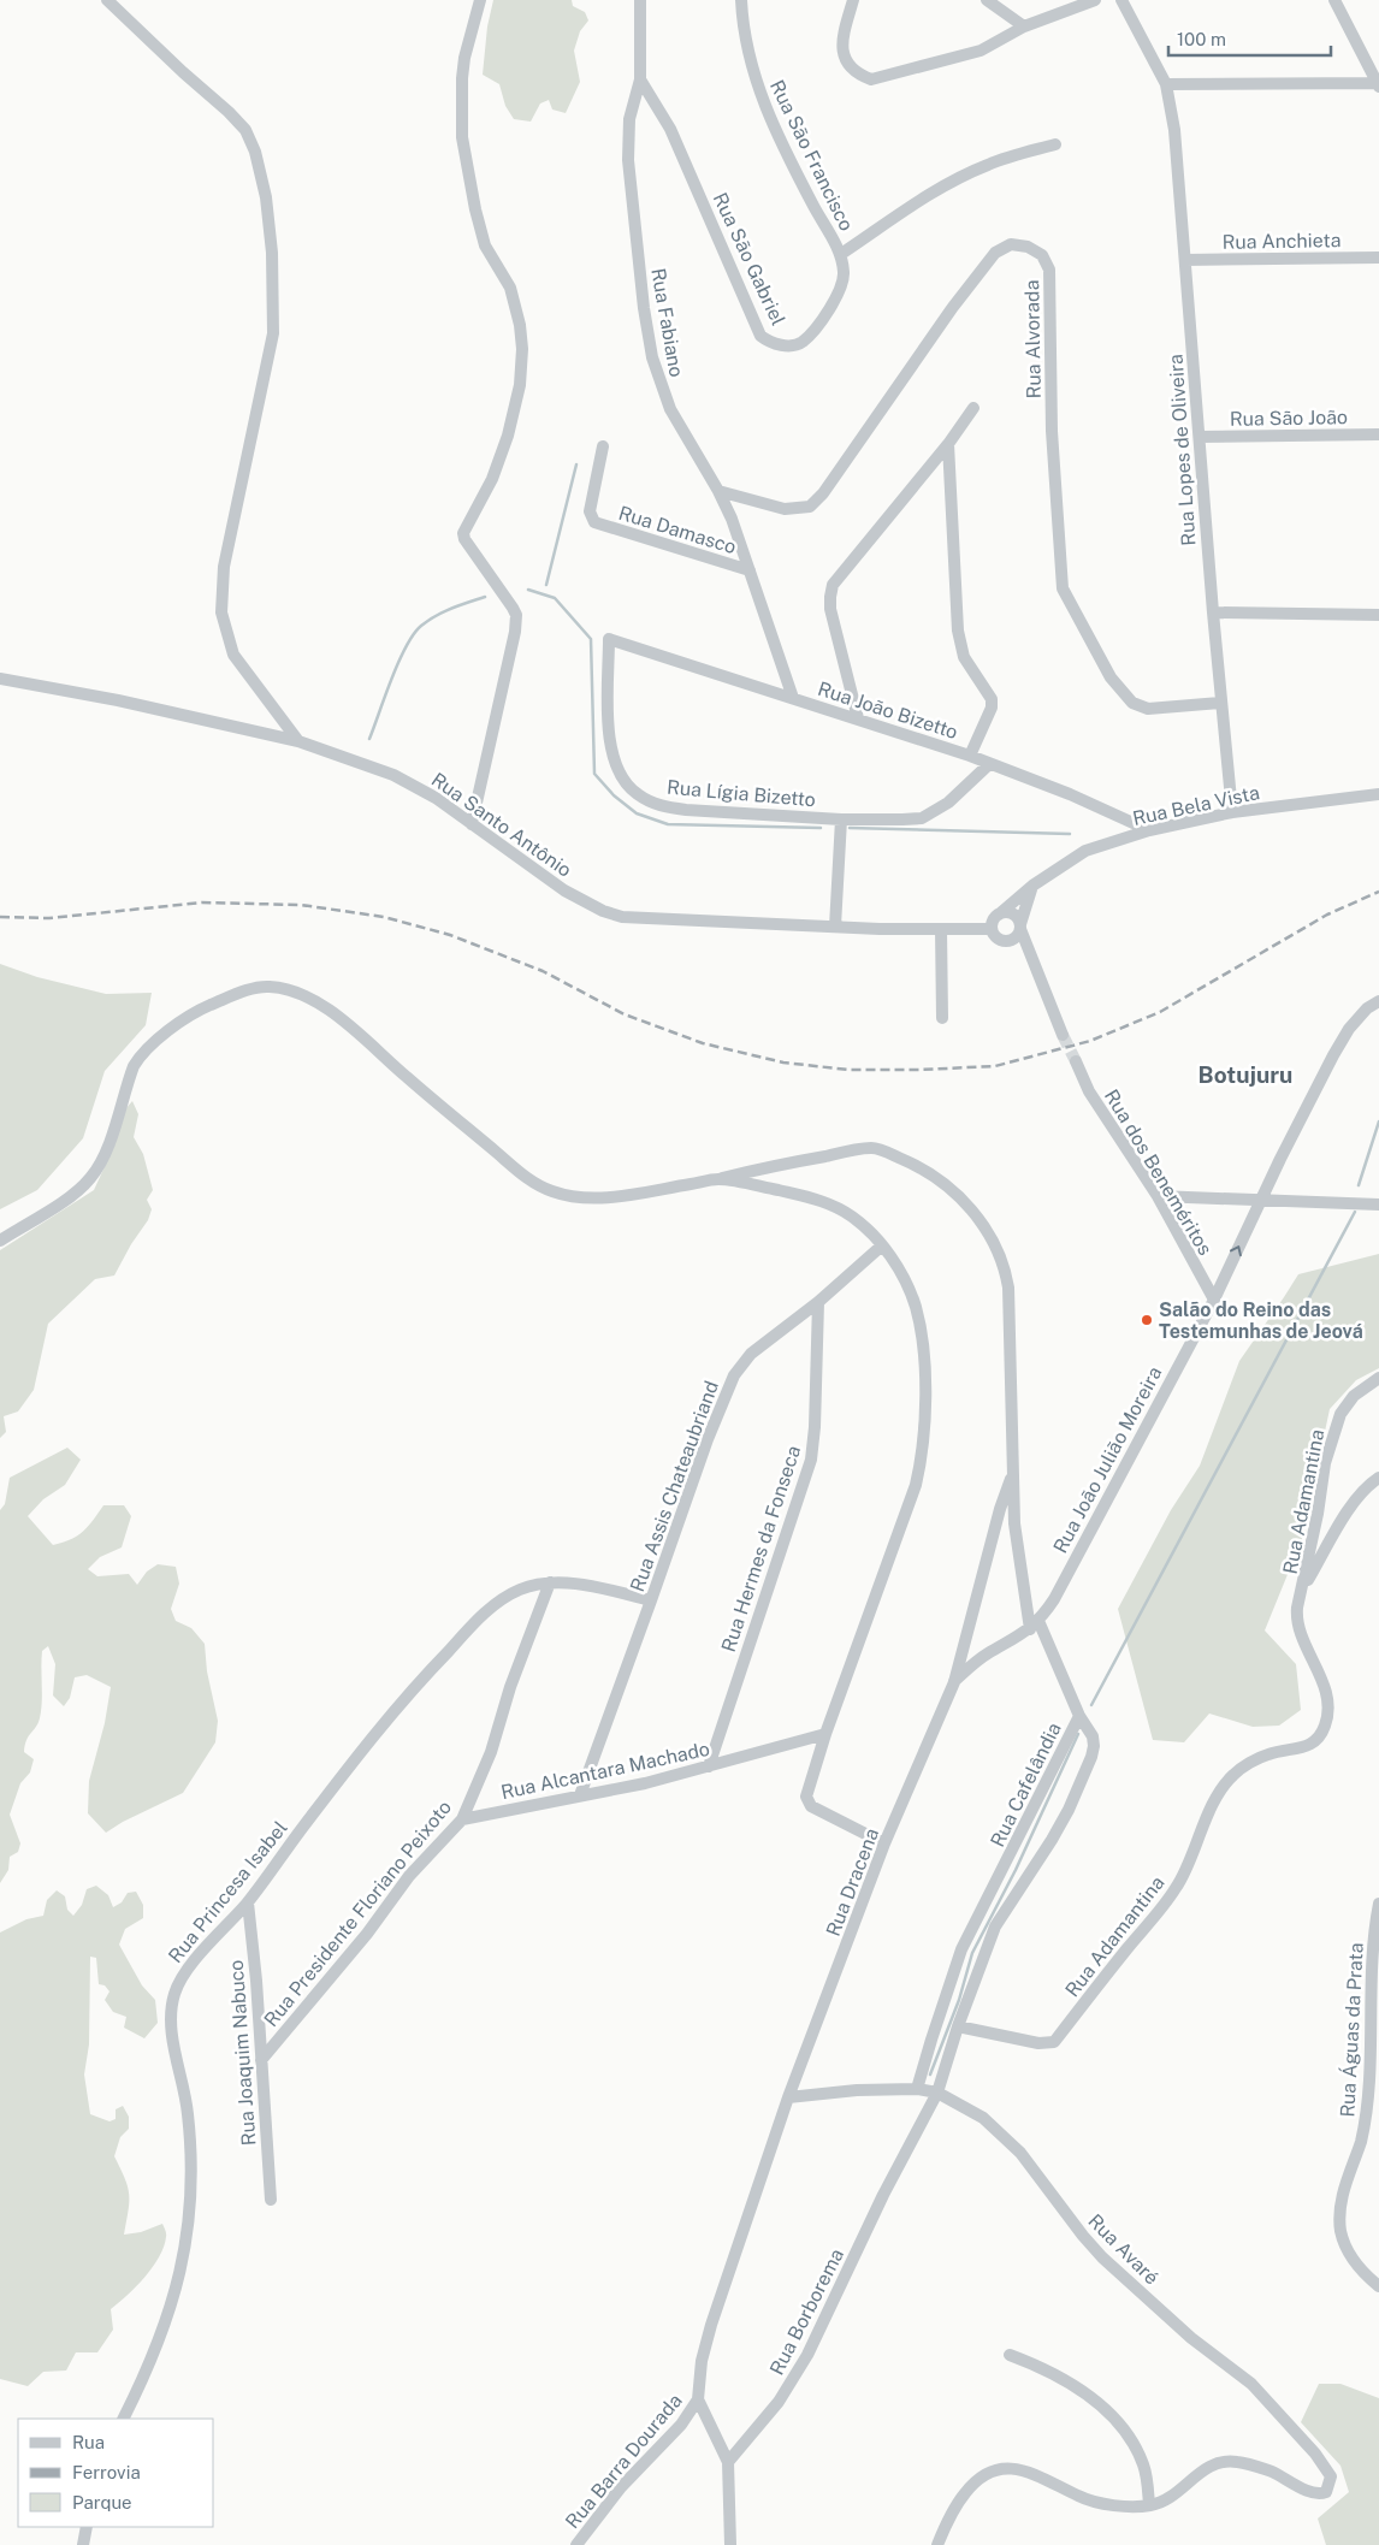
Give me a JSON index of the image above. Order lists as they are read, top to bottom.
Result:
{
  "streets": {
    "street": [
      "Rua São Francisco",
      "Rua Anchieta",
      "Rua São Gabriel",
      "Rua Fabiano",
      "Rua Alvorada",
      "Rua São João",
      "Rua Lopes de Oliveira",
      "Rua Damasco",
      "Rua João Bizetto",
      "Rua Lígia Bizetto",
      "Rua Bela Vista",
      "Rua Santo Antônio",
      "Rua dos Beneméritos",
      "Rua João Julião Moreira",
      "Rua Assis Chateaubriand",
      "Rua Adamantina",
      "Rua Hermes da Fonseca",
      "Rua Alcantara Machado",
      "Rua Cafelândia",
      "Rua Dracena",
      "Rua Princesa Isabel",
      "Rua Presidente Floriano Peixoto",
      "Rua Águas da Prata",
      "Rua Joaquim Nabuco",
      "Rua Avaré",
      "Rua Borborema",
      "Rua Barra Dourada"
    ]
  },
  "crossings": [
    ["Rua São Francisco", "Rua São Gabriel"],
    ["Rua Anchieta", "Rua Lopes de Oliveira"],
    ["Rua São Gabriel", "Rua Fabiano"],
    ["Rua Fabiano", "Rua Alvorada"],
    ["Rua Fabiano", "Rua Damasco"],
    ["Rua Fabiano", "Rua João Bizetto"],
    ["Rua Alvorada", "Rua Lopes de Oliveira"],
    ["Rua São João", "Rua Lopes de Oliveira"],
    ["Rua Lopes de Oliveira", "Rua Bela Vista"],
    ["Rua João Bizetto", "Rua Lígia Bizetto"],
    ["Rua João Bizetto", "Rua Bela Vista"],
    ["Rua Bela Vista", "Rua Santo Antônio"],
    ["Rua dos Beneméritos", "Rua João Julião Moreira"],
    ["Rua João Julião Moreira", "Rua Dracena"],
    ["Rua Assis Chateaubriand", "Rua Hermes da Fonseca"],
    ["Rua Assis Chateaubriand", "Rua Alcantara Machado"],
    ["Rua Assis Chateaubriand", "Rua Princesa Isabel"],
    ["Rua Adamantina", "Rua Cafelândia"],
    ["Rua Hermes da Fonseca", "Rua Alcantara Machado"],
    ["Rua Alcantara Machado", "Rua Presidente Floriano Peixoto"],
    ["Rua Cafelândia", "Rua Avaré"],
    ["Rua Cafelândia", "Rua Borborema"],
    ["Rua Dracena", "Rua Avaré"],
    ["Rua Princesa Isabel", "Rua Presidente Floriano Peixoto"],
    ["Rua Princesa Isabel", "Rua Joaquim Nabuco"],
    ["Rua Presidente Floriano Peixoto", "Rua Joaquim Nabuco"],
    ["Rua Avaré", "Rua Borborema"]
  ],
  "districts": ["Botujuru"],
  "places": ["Salão do Reino das Testemunhas de Jeová"],
  "legend": ["Rua", "Ferrovia", "Parque"],
  "scale_bar": "100 m"
}
